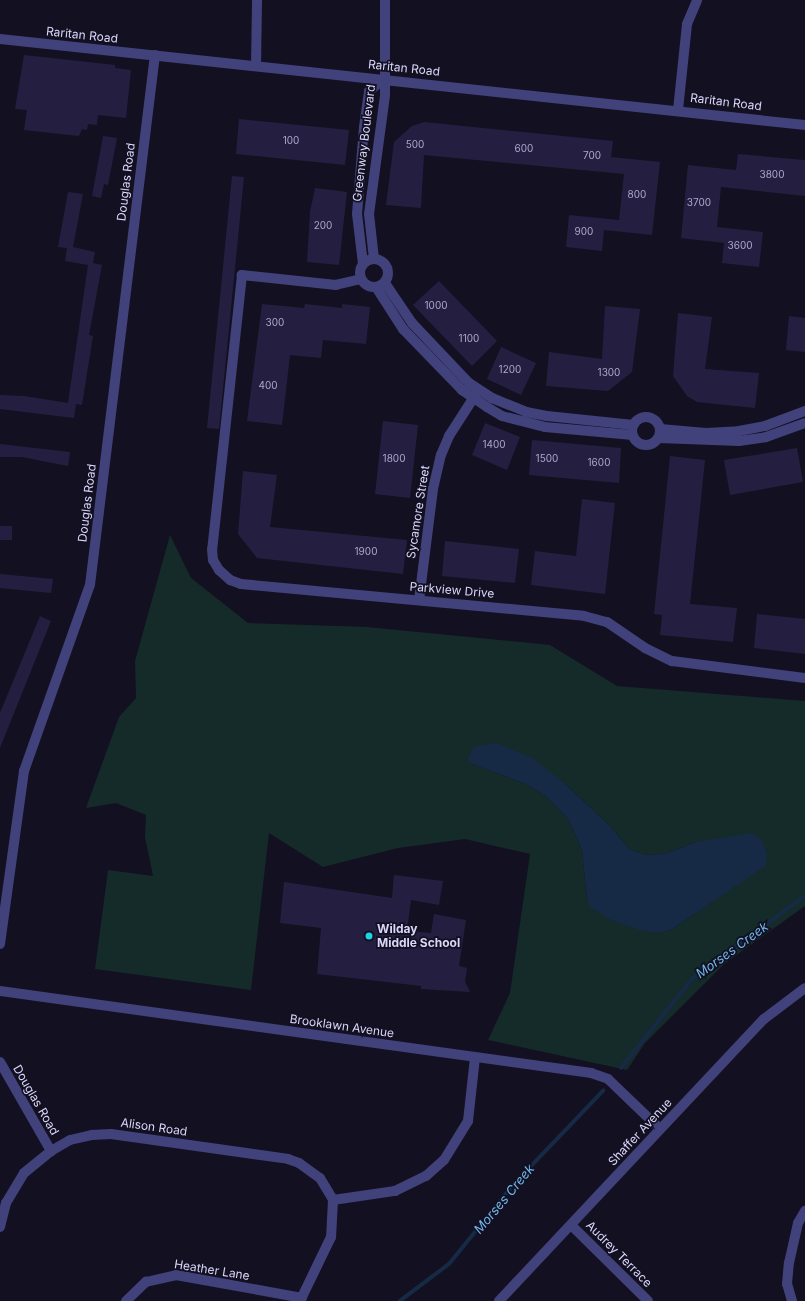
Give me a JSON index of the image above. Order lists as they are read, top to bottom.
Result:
{
  "streets": {
    "street": [
      "Raritan Road",
      "Greenway Boulevard",
      "Douglas Road",
      "Sycamore Street",
      "Parkview Drive",
      "Brooklawn Avenue",
      "Alison Road",
      "Shaffer Avenue",
      "Audrey Terrace",
      "Heather Lane"
    ]
  },
  "crossings": [
    ["Raritan Road", "Greenway Boulevard"],
    ["Raritan Road", "Douglas Road"],
    ["Greenway Boulevard", "Parkview Drive"],
    ["Douglas Road", "Alison Road"],
    ["Sycamore Street", "Parkview Drive"],
    ["Brooklawn Avenue", "Shaffer Avenue"],
    ["Shaffer Avenue", "Audrey Terrace"]
  ],
  "water": ["Morses Creek"],
  "places": ["Wilday Middle School"],
  "house_numbers": [
    "100",
    "500",
    "600",
    "700",
    "3800",
    "800",
    "3700",
    "200",
    "900",
    "3600",
    "1000",
    "300",
    "1100",
    "1200",
    "1300",
    "400",
    "1400",
    "1800",
    "1500",
    "1600",
    "1900"
  ]
}
